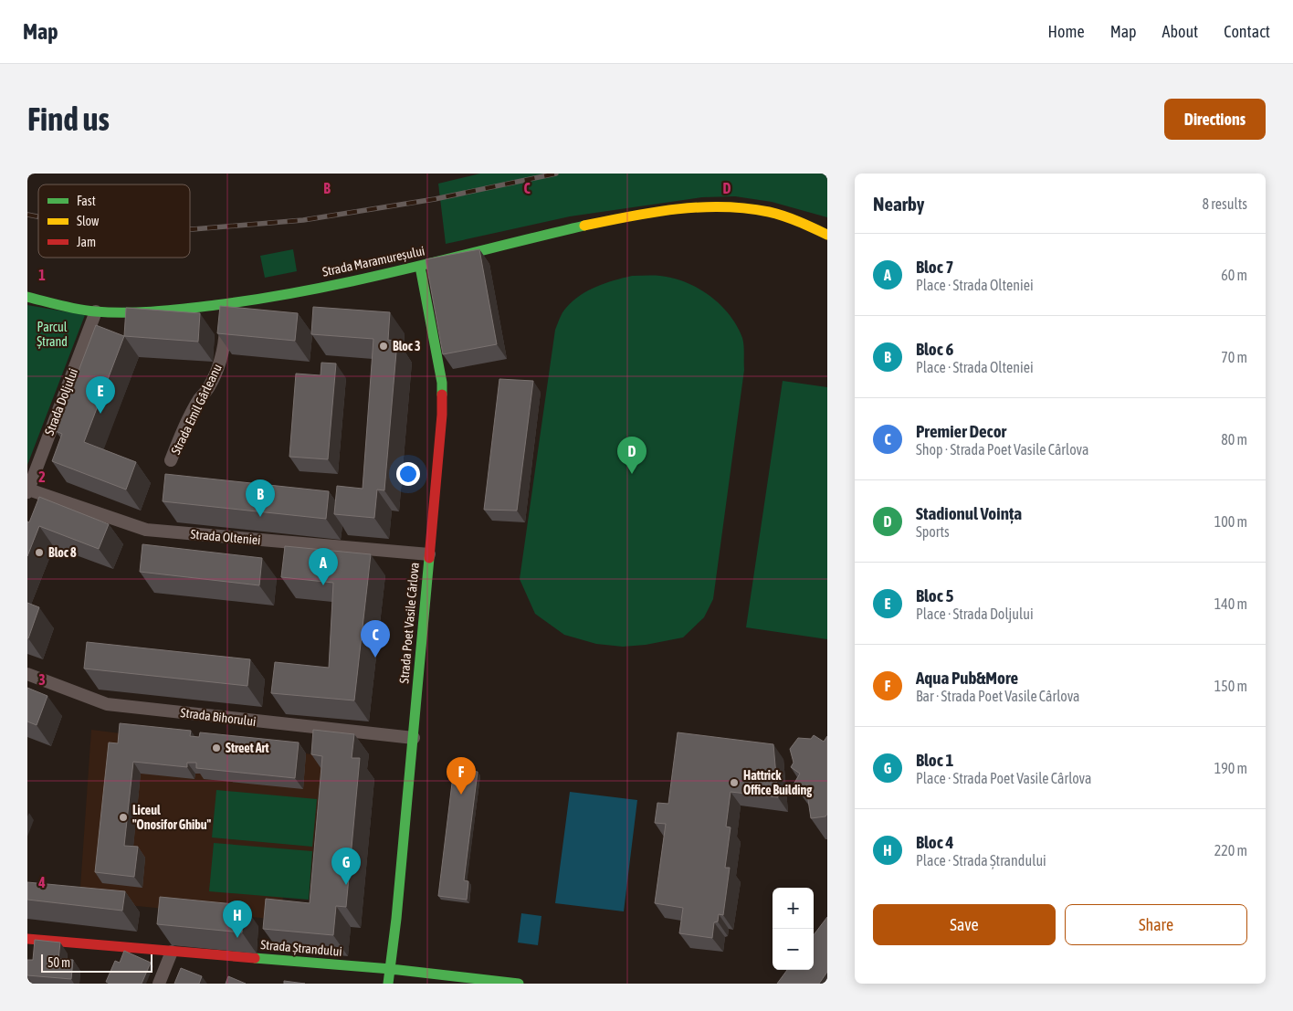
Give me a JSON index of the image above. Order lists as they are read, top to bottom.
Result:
{
  "streets": {
    "street": [
      "Strada Maramureșului",
      "Strada Doljului",
      "Strada Emil Gârleanu",
      "Strada Olteniei",
      "Strada Poet Vasile Cârlova",
      "Strada Bihorului",
      "Strada Ștrandului"
    ]
  },
  "crossings": [
    ["Strada Maramureșului", "Strada Doljului"],
    ["Strada Maramureșului", "Strada Emil Gârleanu"],
    ["Strada Maramureșului", "Strada Poet Vasile Cârlova"],
    ["Strada Doljului", "Strada Olteniei"],
    ["Strada Olteniei", "Strada Poet Vasile Cârlova"],
    ["Strada Poet Vasile Cârlova", "Strada Bihorului"],
    ["Strada Poet Vasile Cârlova", "Strada Ștrandului"]
  ],
  "parks": ["Parcul Ștrand"],
  "places": [
    "Bloc 3",
    "Bloc 8",
    "Street Art",
    "Hattrick Office Building",
    "Liceul \"Onosifor Ghibu\""
  ],
  "legend": ["Fast", "Slow", "Jam"],
  "scale_bar": "50 m",
  "page": {
    "header": "Map",
    "nav": [
      "Home",
      "Map",
      "About",
      "Contact"
    ],
    "buttons": [
      "Directions",
      ["Save", "Share"]
    ],
    "title": "Find us",
    "heading": ["Nearby", "8 results"],
    "list": [
      {
        "mark": "A",
        "name": "Bloc 7",
        "note": "Place · Strada Olteniei",
        "value": "60 m"
      },
      {
        "mark": "B",
        "name": "Bloc 6",
        "note": "Place · Strada Olteniei",
        "value": "70 m"
      },
      {
        "mark": "C",
        "name": "Premier Decor",
        "note": "Shop · Strada Poet Vasile Cârlova",
        "value": "80 m"
      },
      {
        "mark": "D",
        "name": "Stadionul Voința",
        "note": "Sports",
        "value": "100 m"
      },
      {
        "mark": "E",
        "name": "Bloc 5",
        "note": "Place · Strada Doljului",
        "value": "140 m"
      },
      {
        "mark": "F",
        "name": "Aqua Pub&More",
        "note": "Bar · Strada Poet Vasile Cârlova",
        "value": "150 m"
      },
      {
        "mark": "G",
        "name": "Bloc 1",
        "note": "Place · Strada Poet Vasile Cârlova",
        "value": "190 m"
      },
      {
        "mark": "H",
        "name": "Bloc 4",
        "note": "Place · Strada Ștrandului",
        "value": "220 m"
      }
    ],
    "pins": [
      "E",
      "D",
      "B",
      "A",
      "C",
      "F",
      "G",
      "H"
    ],
    "map_buttons": ["+", "−"],
    "scale": "50 m"
  },
  "grid": {
    "columns": ["B", "C", "D"],
    "rows": [
      "1",
      "2",
      "3",
      "4"
    ]
  }
}
